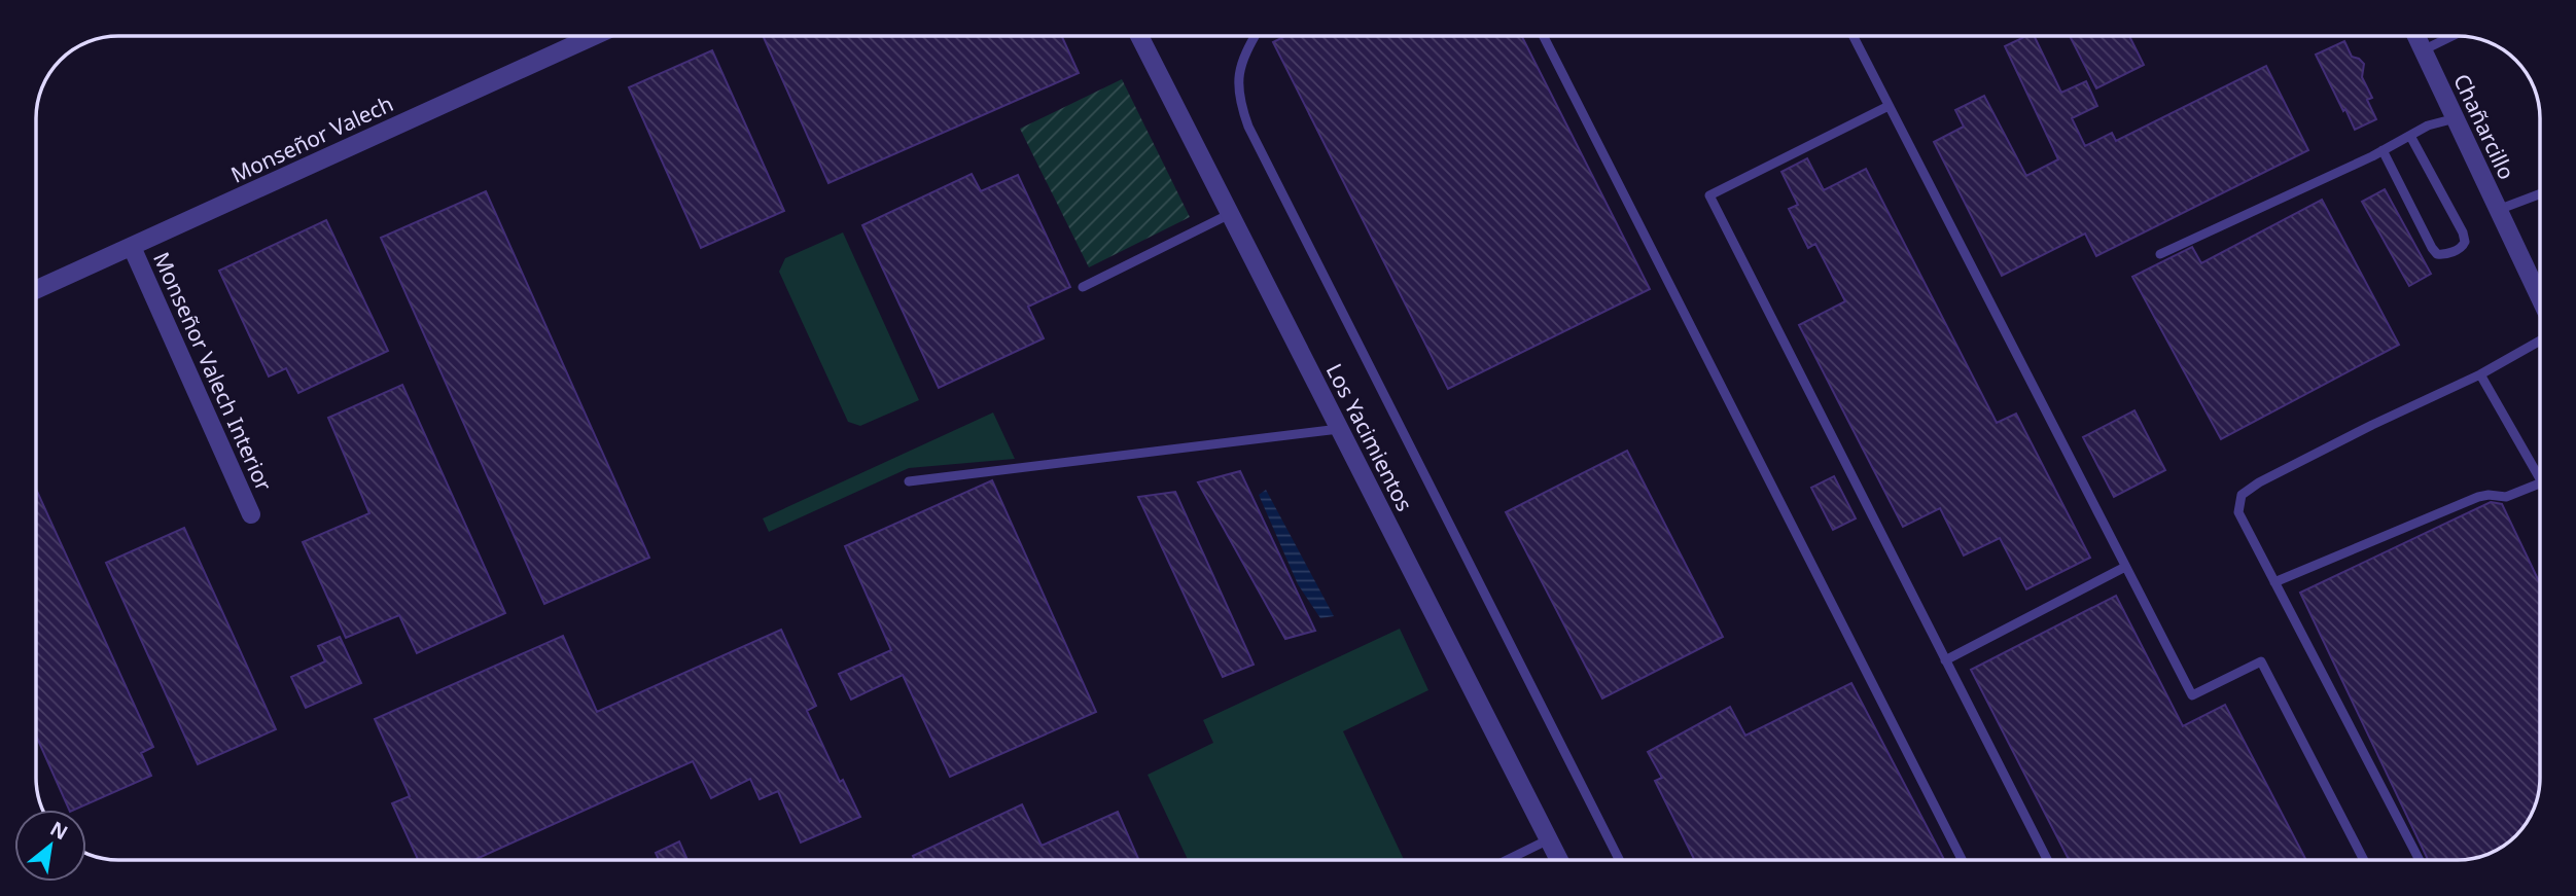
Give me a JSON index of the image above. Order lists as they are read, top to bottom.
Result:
{
  "streets": {
    "street": [
      "Chañarcillo",
      "Monseñor Valech",
      "Monseñor Valech Interior",
      "Los Yacimientos"
    ]
  },
  "crossings": [
    ["Monseñor Valech", "Monseñor Valech Interior"]
  ],
  "north": "top right"
}
